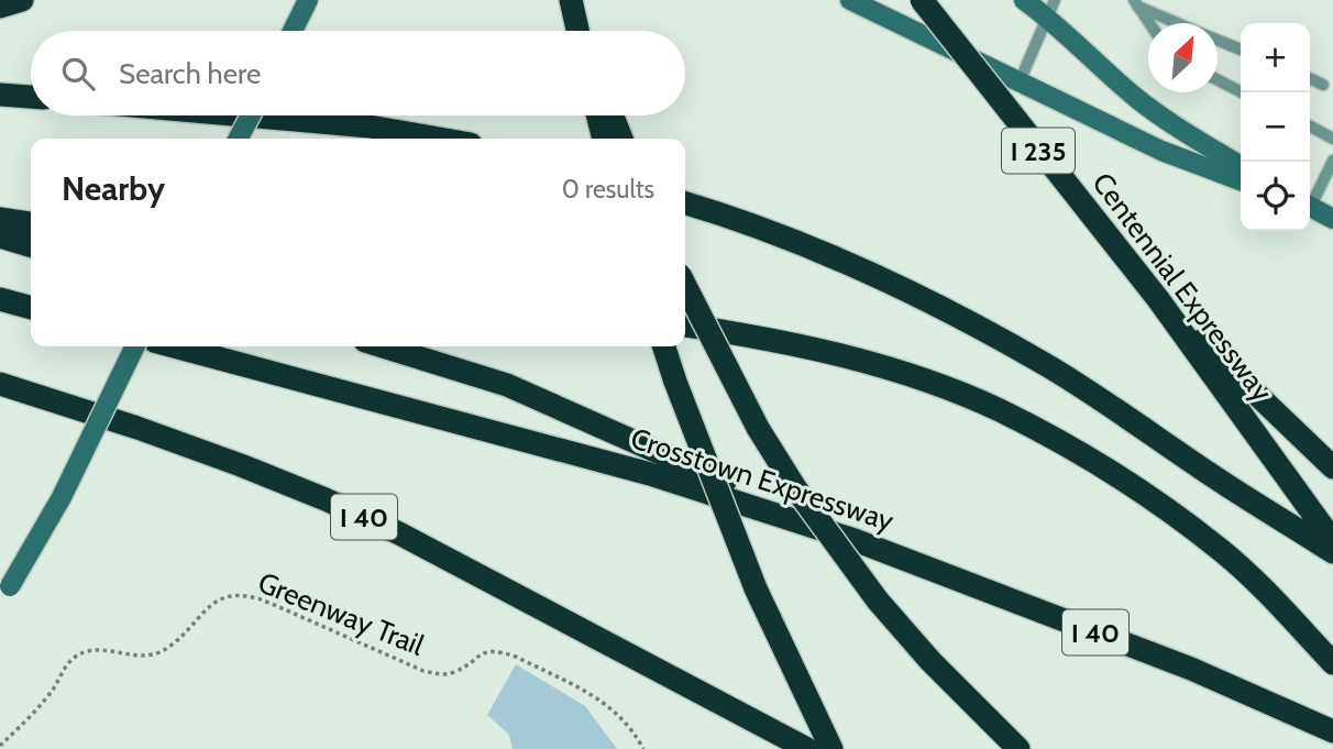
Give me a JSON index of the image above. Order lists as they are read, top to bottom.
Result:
{
  "streets": {
    "highway": [
      "I 235",
      "Centennial Expressway",
      "Crosstown Expressway",
      "I 40"
    ],
    "path": ["Greenway Trail"]
  },
  "north": "top right",
  "page": {
    "map_buttons": ["+", "−"],
    "search": "Search here",
    "heading": ["Nearby", "0 results"]
  }
}
